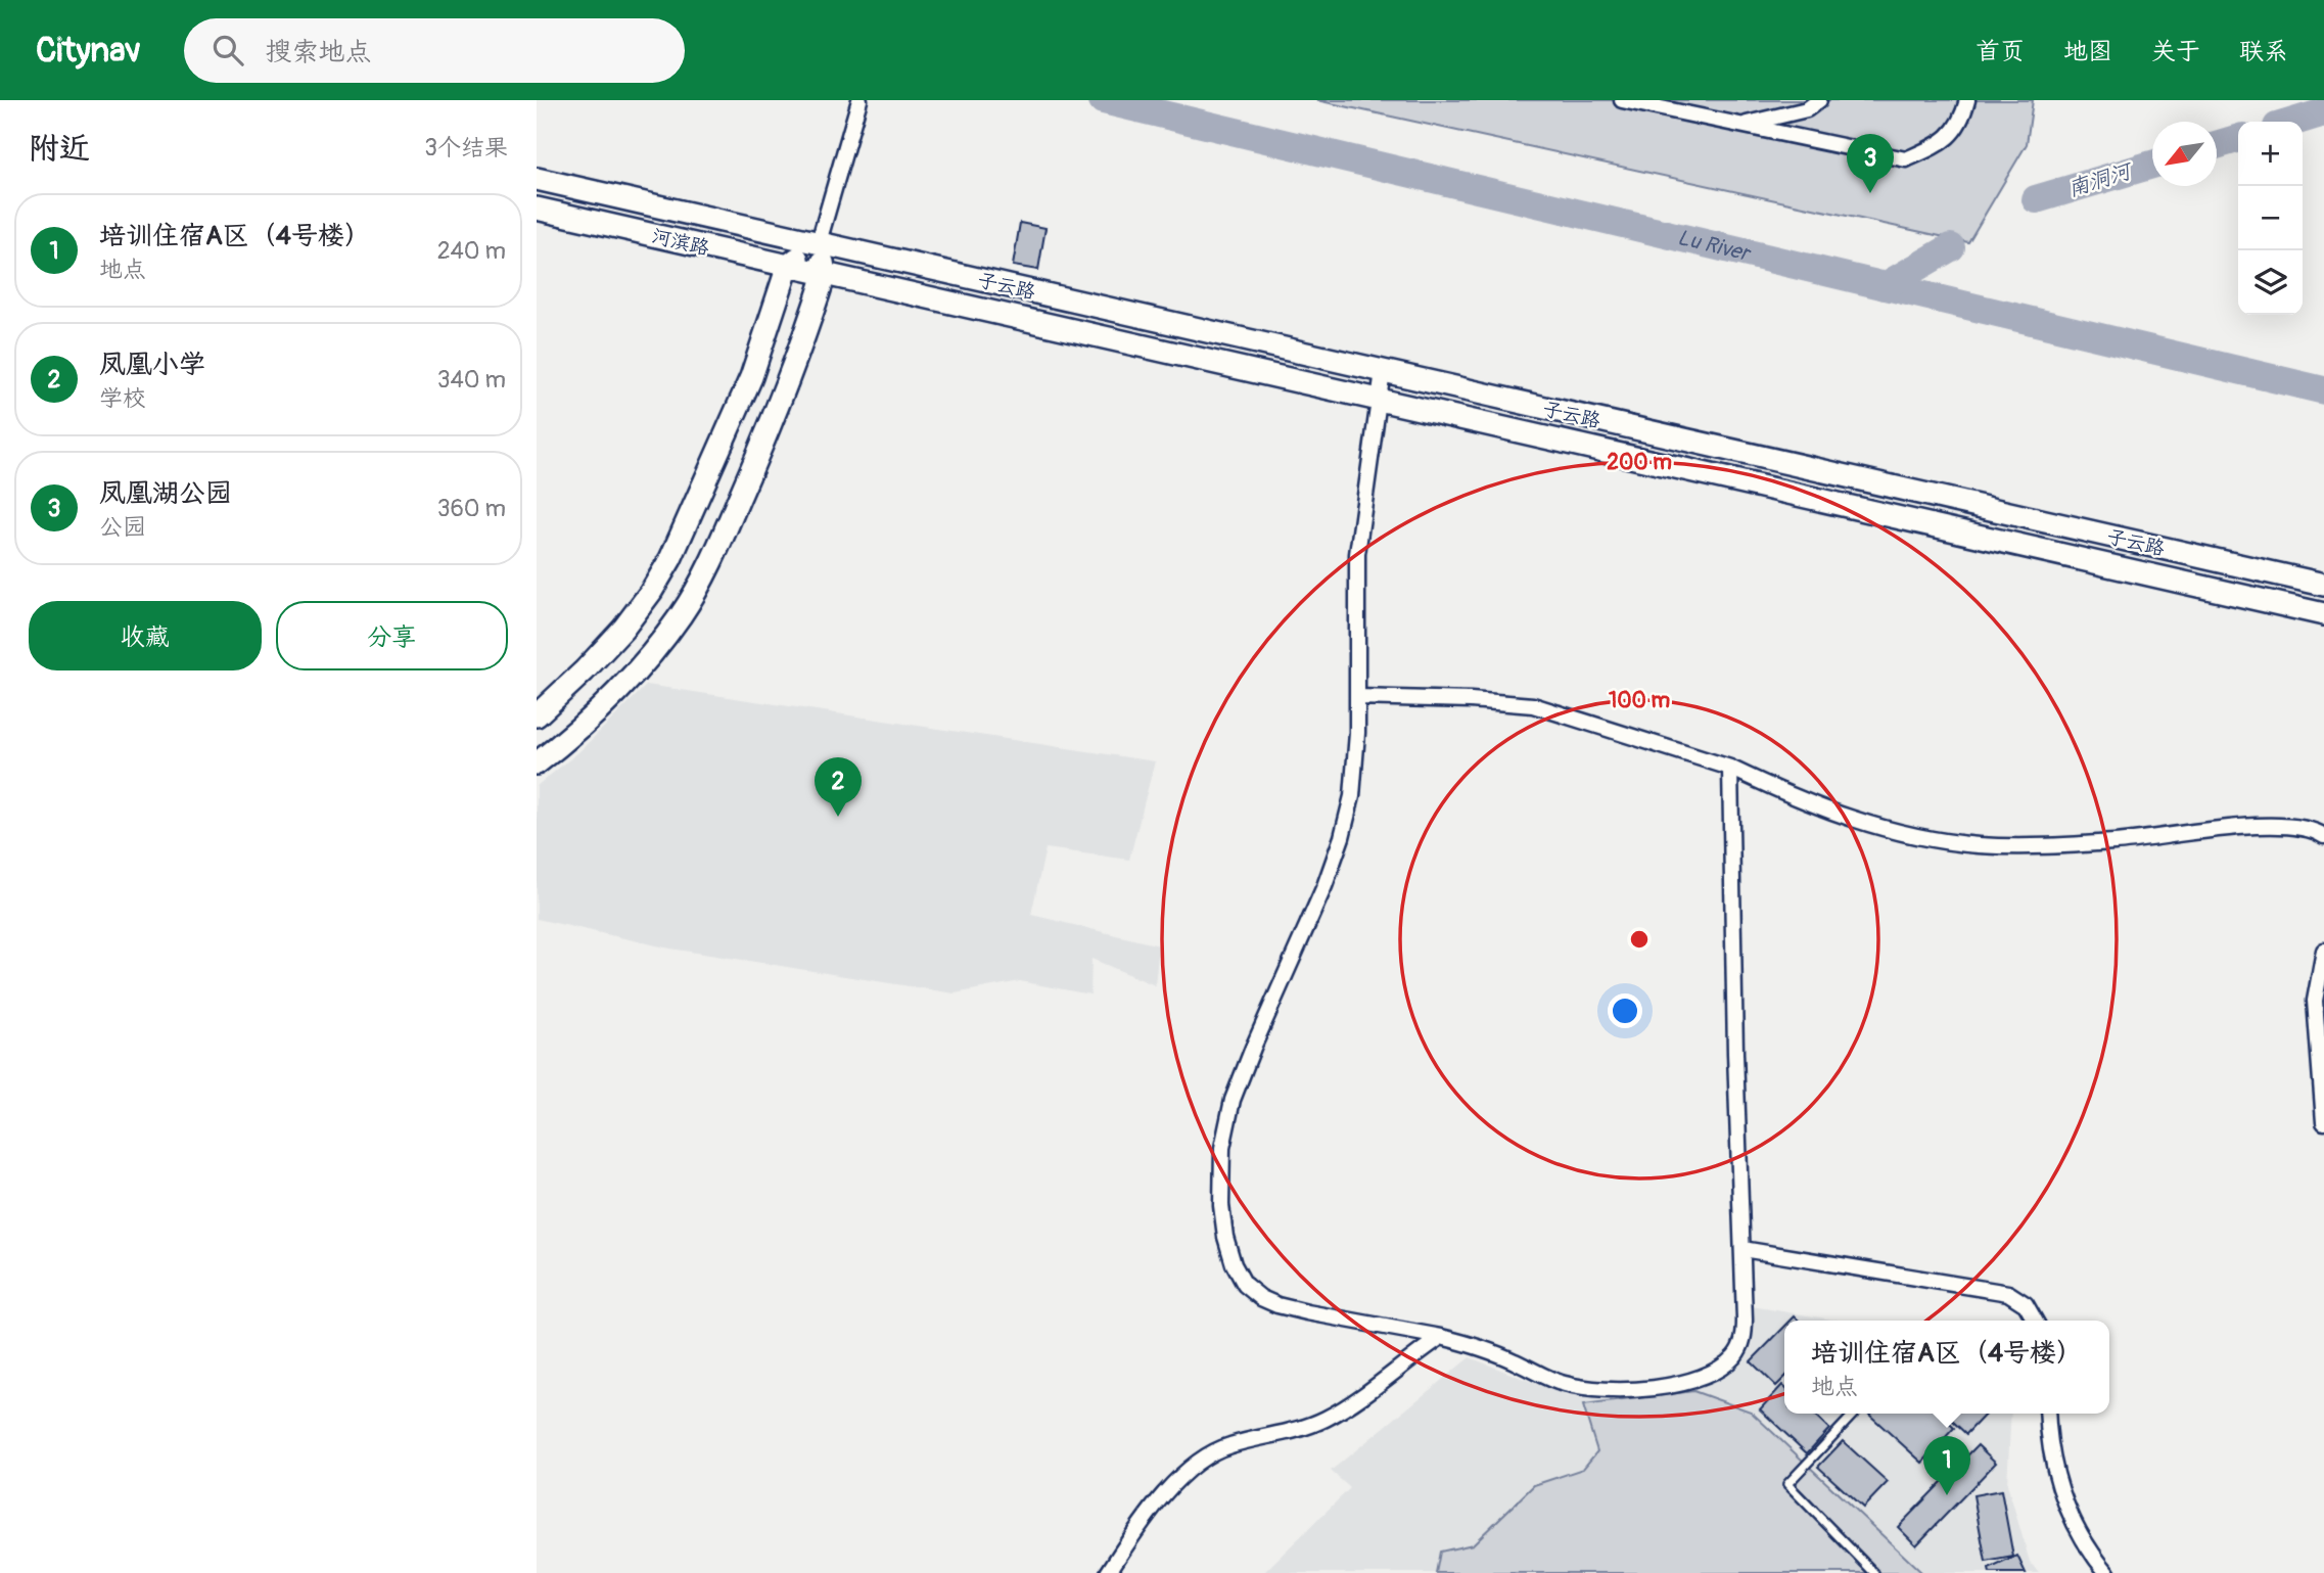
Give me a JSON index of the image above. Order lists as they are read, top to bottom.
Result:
{
  "streets": {
    "main road": ["河滨路", "子云路"]
  },
  "crossings": [
    ["河滨路", "子云路"]
  ],
  "water": ["南洞河", "Lu River"],
  "north": "bottom left",
  "page": {
    "header": "Citynav",
    "search": "搜索地点",
    "nav": [
      "首页",
      "地图",
      "关于",
      "联系"
    ],
    "heading": ["附近", "3个结果"],
    "map_buttons": ["+", "−"],
    "pins": ["3", "2", "1"],
    "list": [
      {
        "mark": "1",
        "name": "培训住宿A区（4号楼）",
        "note": "地点",
        "value": "240 m"
      },
      {
        "mark": "2",
        "name": "凤凰小学",
        "note": "学校",
        "value": "340 m"
      },
      {
        "mark": "3",
        "name": "凤凰湖公园",
        "note": "公园",
        "value": "360 m"
      }
    ],
    "buttons": ["收藏", "分享"],
    "popup": ["培训住宿A区（4号楼）", "地点"]
  },
  "rings": ["200 m", "100 m"]
}
